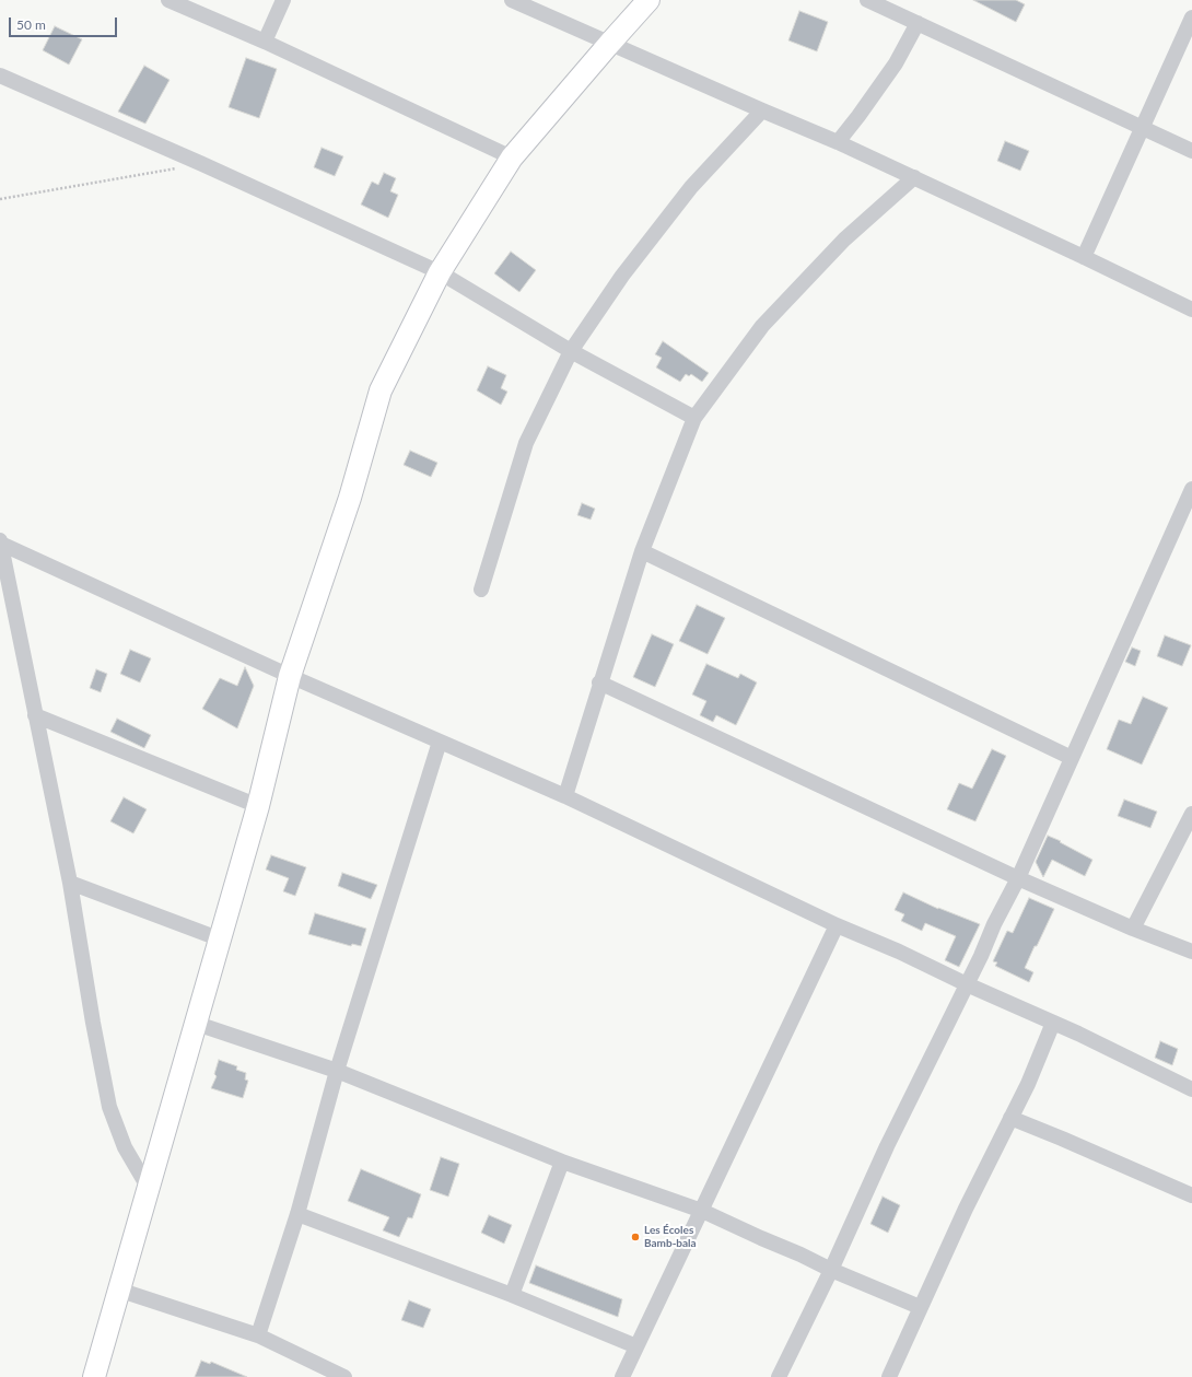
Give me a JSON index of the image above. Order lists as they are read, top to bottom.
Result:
{
  "places": ["Les Écoles Bamb-bala"],
  "scale_bar": "50 m"
}
